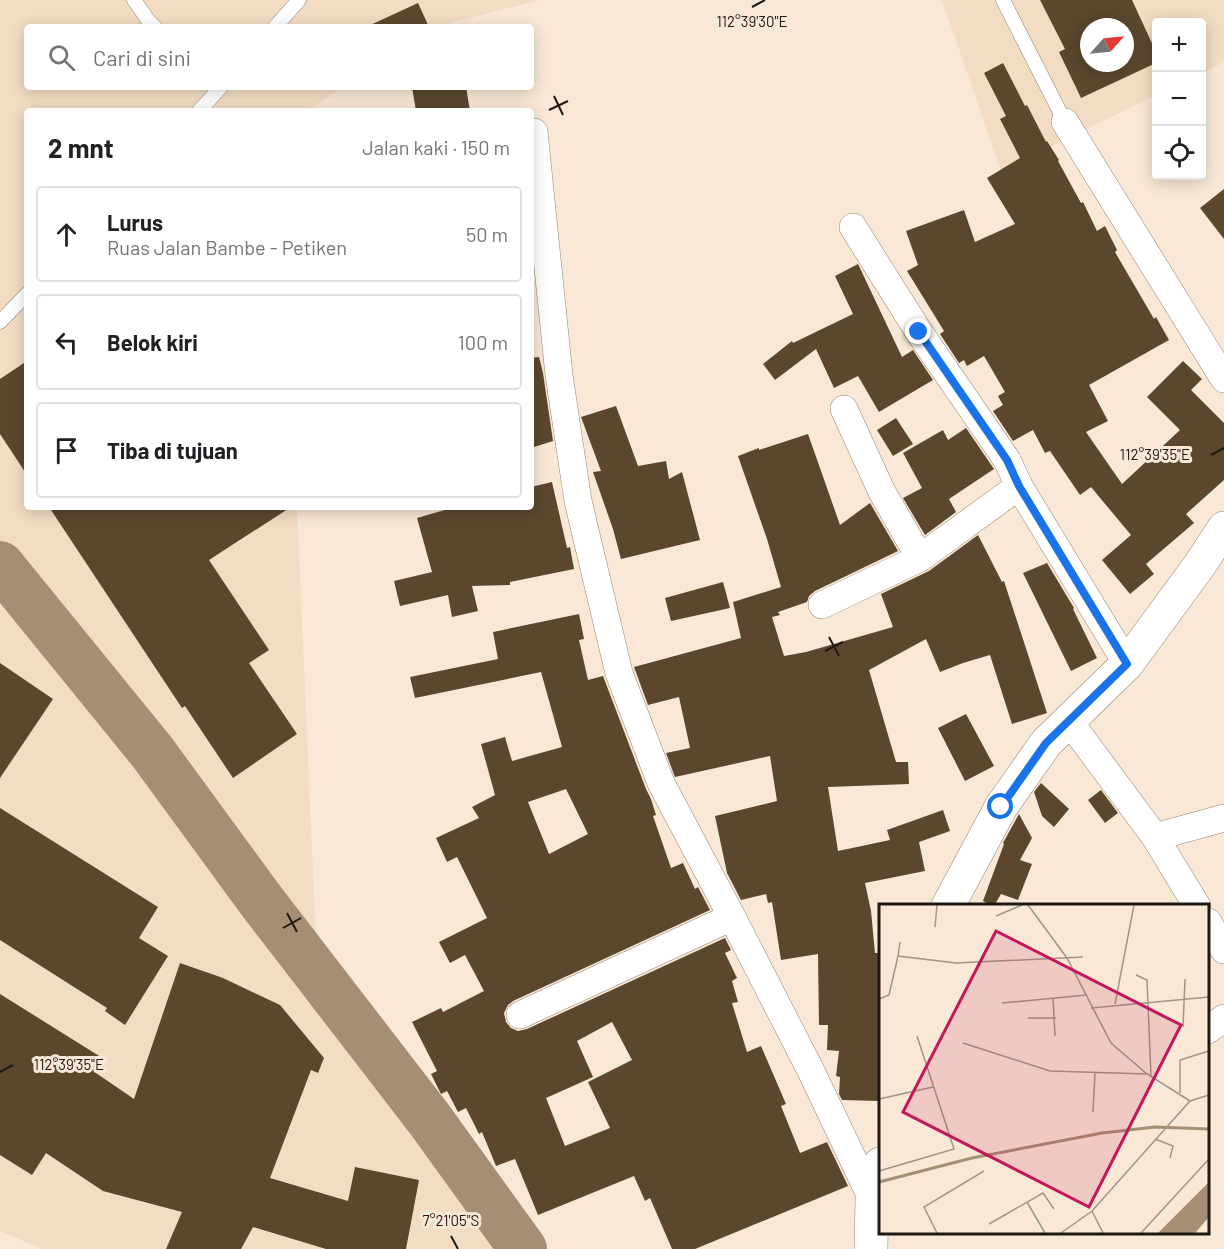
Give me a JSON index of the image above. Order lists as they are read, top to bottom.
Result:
{
  "north": "top right",
  "page": {
    "map_buttons": ["+", "−"],
    "search": "Cari di sini",
    "heading": ["2 mnt", "Jalan kaki · 150 m"],
    "list": [
      ["Lurus", "Ruas Jalan Bambe - Petiken", "50 m"],
      ["Belok kiri", "100 m"],
      "Tiba di tujuan"
    ]
  },
  "coordinates": ["112°39'30\"E", "112°39'35\"E", "7°21'05\"S"]
}
